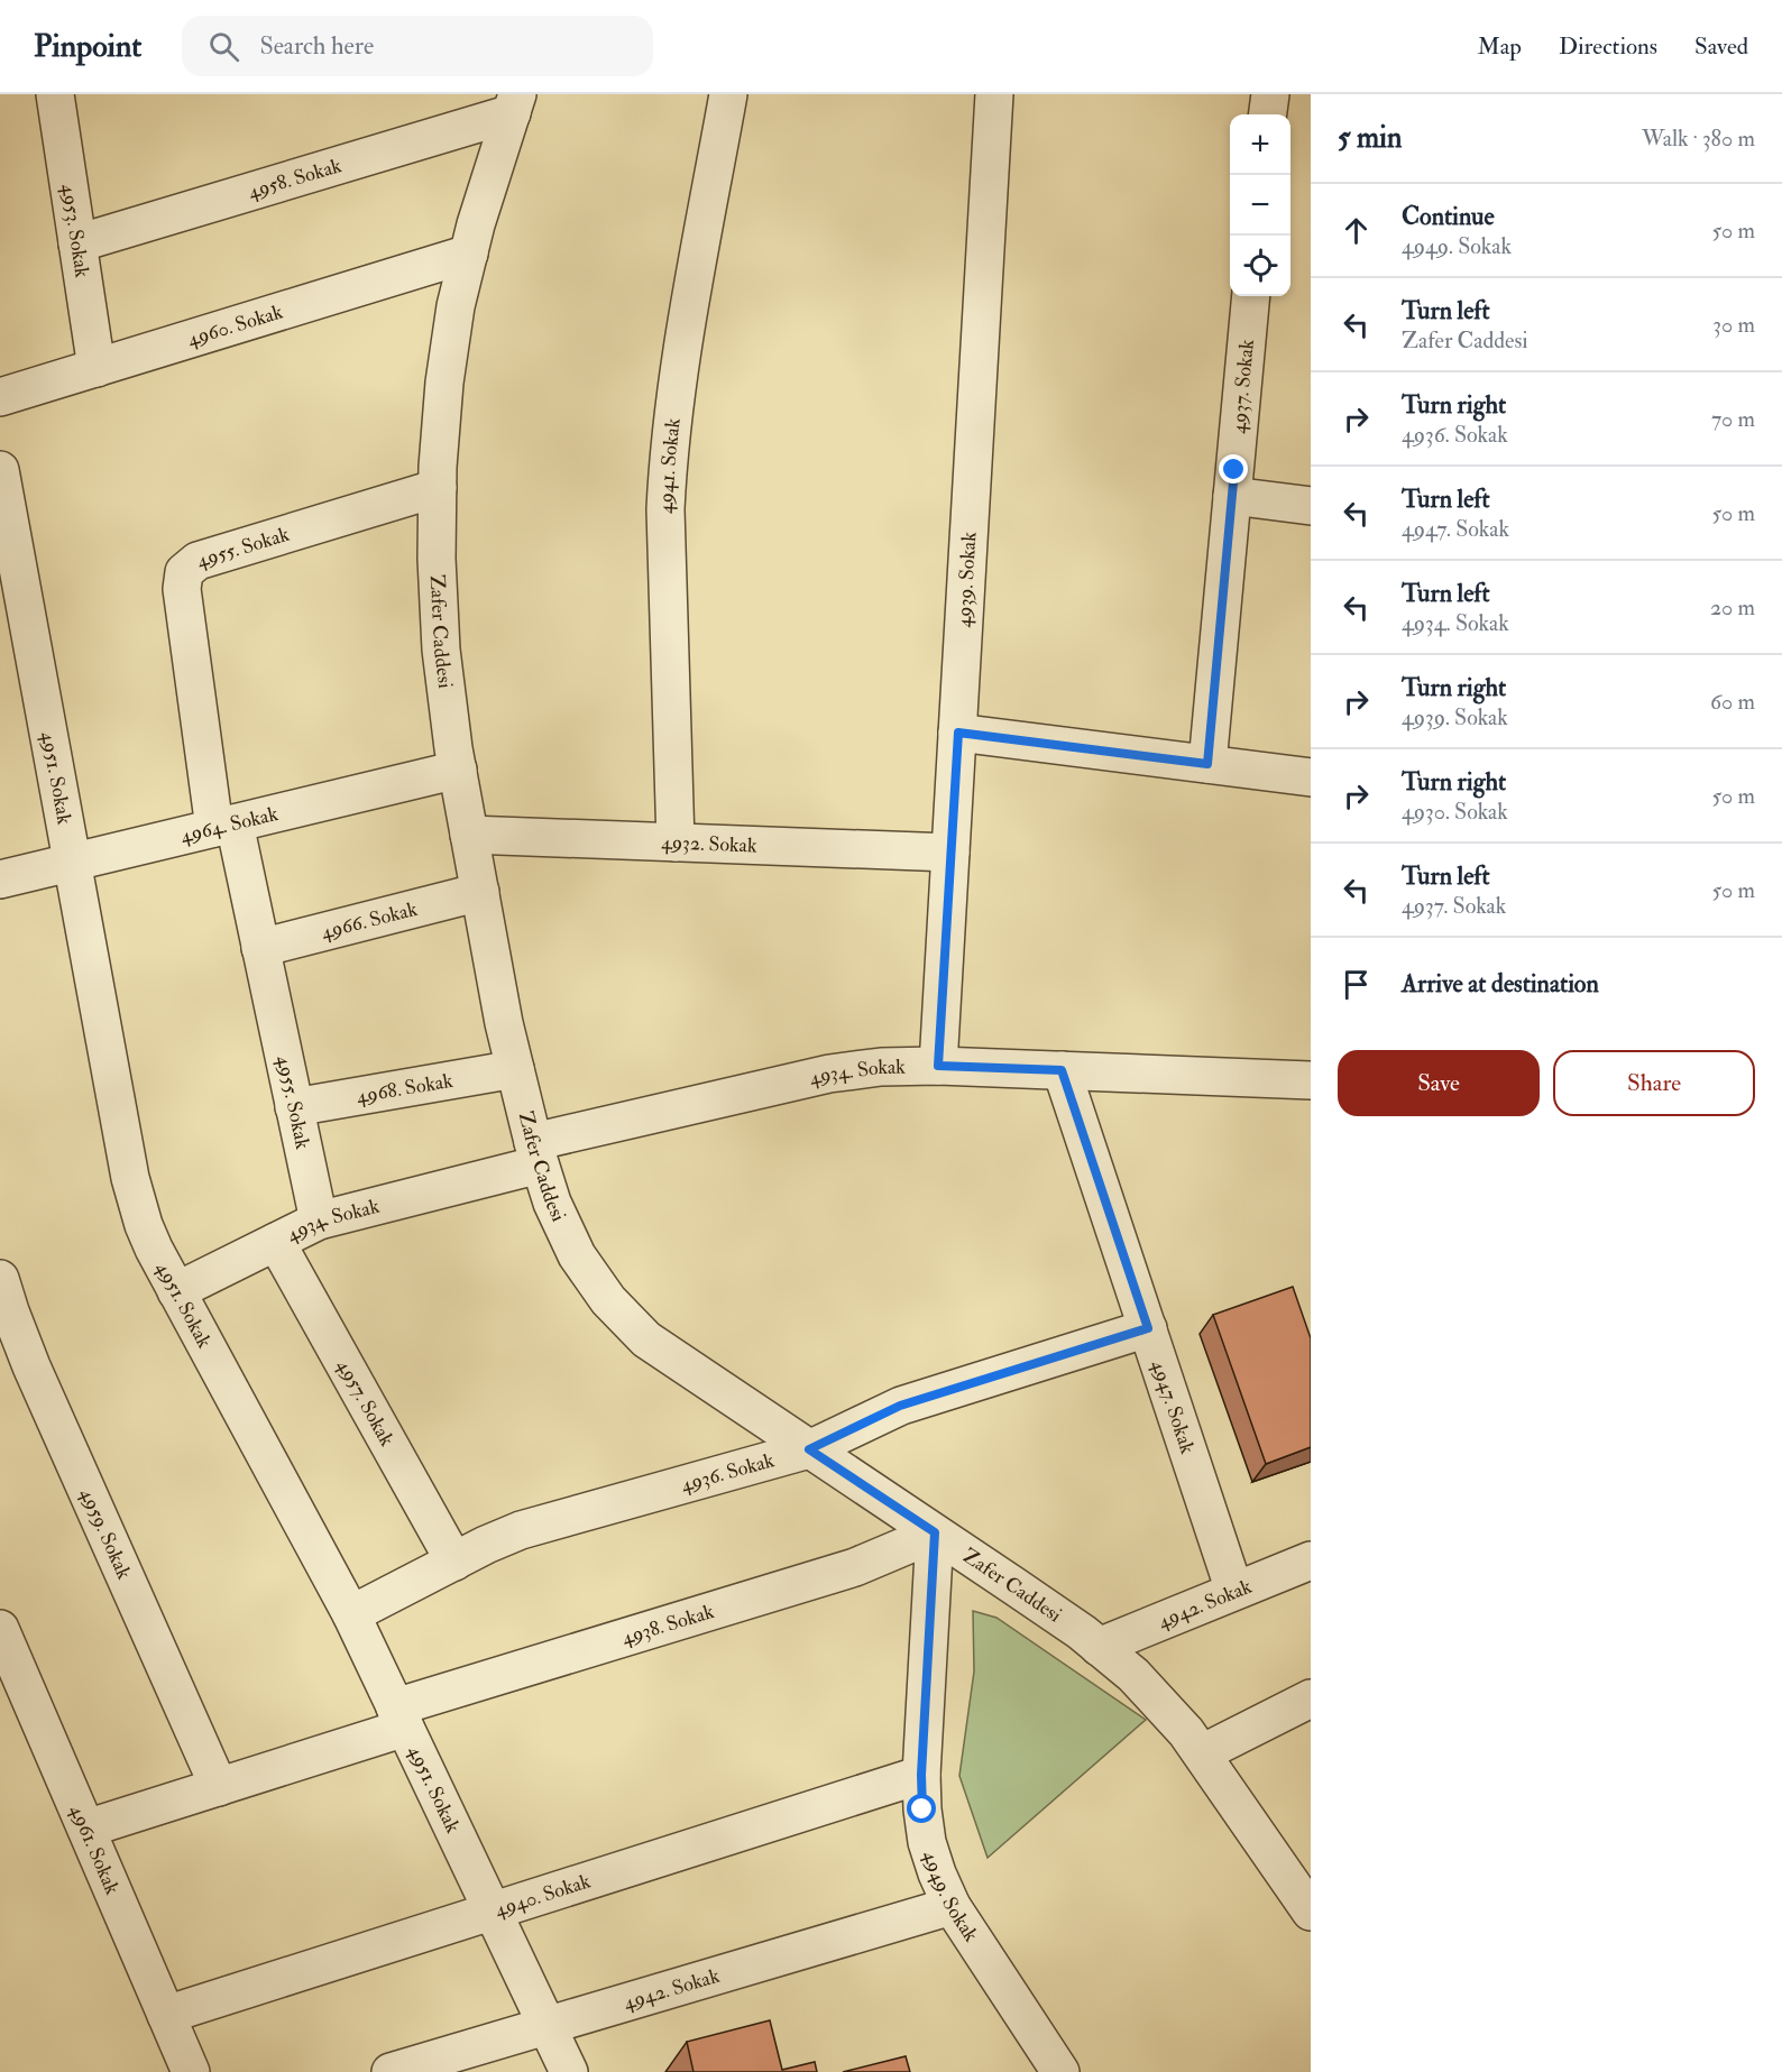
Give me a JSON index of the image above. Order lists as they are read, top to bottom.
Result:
{
  "streets": {
    "street": [
      "4958. Sokak",
      "4953. Sokak",
      "4960. Sokak",
      "4937. Sokak",
      "4941. Sokak",
      "4955. Sokak",
      "4939. Sokak",
      "Zafer Caddesi",
      "4951. Sokak",
      "4964. Sokak",
      "4932. Sokak",
      "4966. Sokak",
      "4934. Sokak",
      "4968. Sokak",
      "4957. Sokak",
      "4947. Sokak",
      "4936. Sokak",
      "4959. Sokak",
      "4942. Sokak",
      "4938. Sokak",
      "4961. Sokak",
      "4940. Sokak",
      "4949. Sokak"
    ]
  },
  "crossings": [
    ["4958. Sokak", "4953. Sokak"],
    ["4958. Sokak", "Zafer Caddesi"],
    ["4953. Sokak", "4960. Sokak"],
    ["4960. Sokak", "Zafer Caddesi"],
    ["4941. Sokak", "4932. Sokak"],
    ["4955. Sokak", "Zafer Caddesi"],
    ["4955. Sokak", "4964. Sokak"],
    ["4955. Sokak", "4966. Sokak"],
    ["4955. Sokak", "4934. Sokak"],
    ["4955. Sokak", "4968. Sokak"],
    ["4939. Sokak", "4932. Sokak"],
    ["4939. Sokak", "4934. Sokak"],
    ["Zafer Caddesi", "4964. Sokak"],
    ["Zafer Caddesi", "4932. Sokak"],
    ["Zafer Caddesi", "4966. Sokak"],
    ["Zafer Caddesi", "4934. Sokak"],
    ["Zafer Caddesi", "4968. Sokak"],
    ["Zafer Caddesi", "4936. Sokak"],
    ["Zafer Caddesi", "4942. Sokak"],
    ["Zafer Caddesi", "4938. Sokak"],
    ["Zafer Caddesi", "4949. Sokak"],
    ["4951. Sokak", "4964. Sokak"],
    ["4951. Sokak", "4934. Sokak"],
    ["4951. Sokak", "4936. Sokak"],
    ["4951. Sokak", "4942. Sokak"],
    ["4951. Sokak", "4938. Sokak"],
    ["4951. Sokak", "4940. Sokak"],
    ["4934. Sokak", "4957. Sokak"],
    ["4934. Sokak", "4947. Sokak"],
    ["4957. Sokak", "4936. Sokak"],
    ["4947. Sokak", "4936. Sokak"],
    ["4947. Sokak", "4942. Sokak"],
    ["4959. Sokak", "4938. Sokak"],
    ["4942. Sokak", "4949. Sokak"],
    ["4938. Sokak", "4961. Sokak"],
    ["4938. Sokak", "4949. Sokak"],
    ["4961. Sokak", "4940. Sokak"],
    ["4940. Sokak", "4949. Sokak"]
  ],
  "page": {
    "header": "Pinpoint",
    "search": "Search here",
    "nav": ["Map", "Directions", "Saved"],
    "heading": ["5 min", "Walk · 380 m"],
    "map_buttons": ["+", "−"],
    "list": [
      ["Continue", "4949. Sokak", "50 m"],
      ["Turn left", "Zafer Caddesi", "30 m"],
      ["Turn right", "4936. Sokak", "70 m"],
      ["Turn left", "4947. Sokak", "50 m"],
      ["Turn left", "4934. Sokak", "20 m"],
      ["Turn right", "4939. Sokak", "60 m"],
      ["Turn right", "4930. Sokak", "50 m"],
      ["Turn left", "4937. Sokak", "50 m"],
      "Arrive at destination"
    ],
    "buttons": ["Save", "Share"]
  }
}
